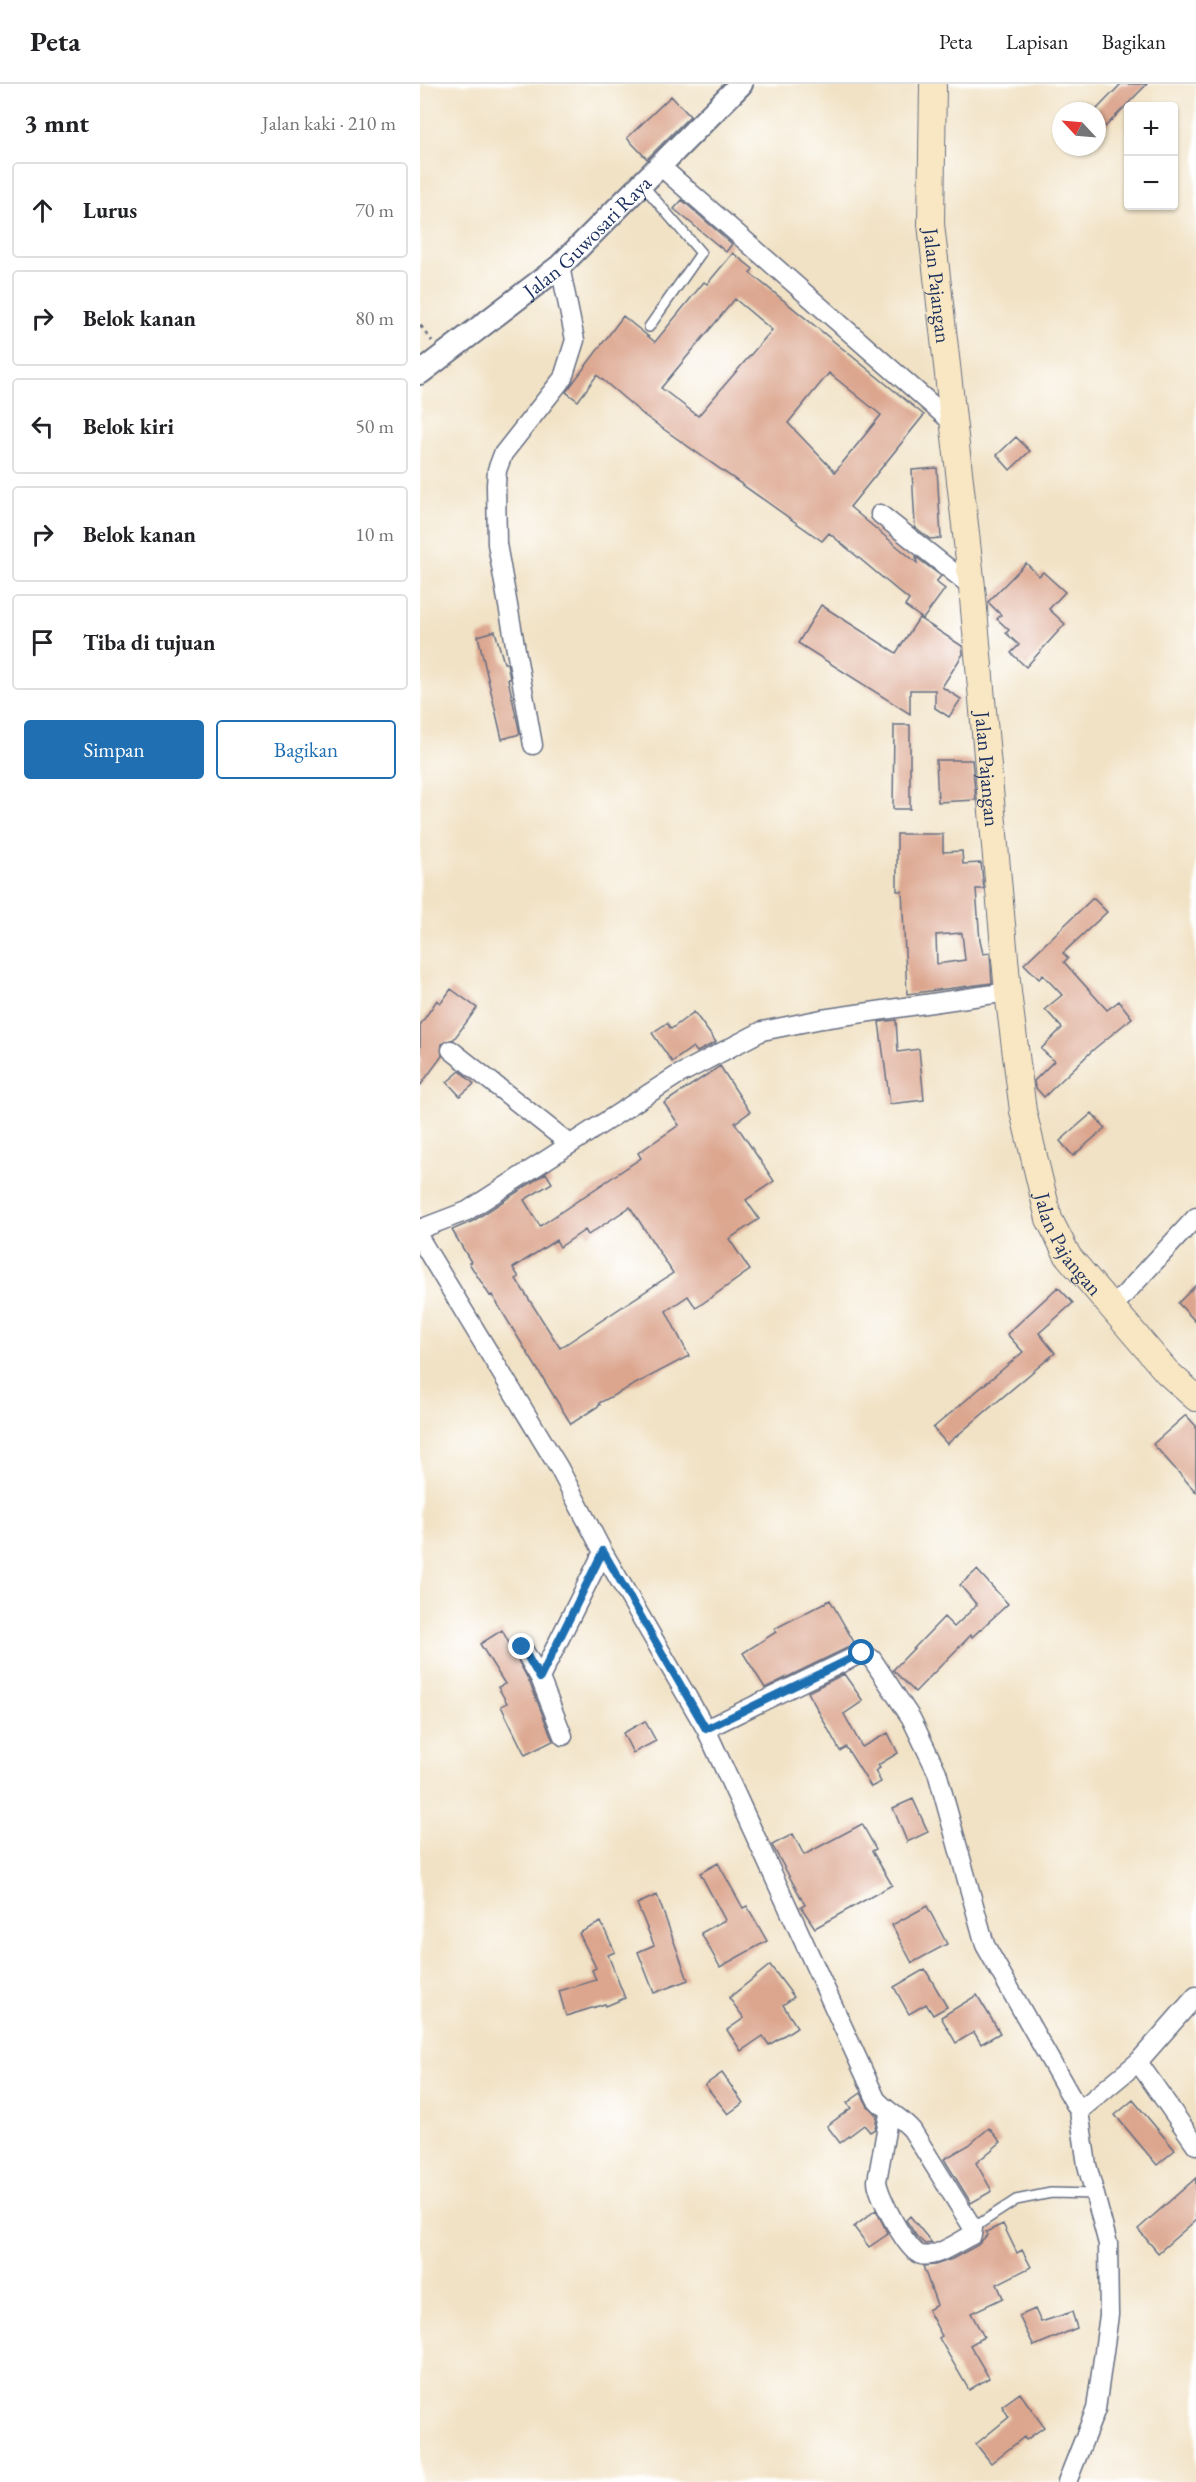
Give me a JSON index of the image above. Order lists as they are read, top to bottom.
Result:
{
  "streets": {
    "main road": ["Jalan Pajangan"],
    "street": ["Jalan Guwosari Raya"]
  },
  "north": "top left",
  "page": {
    "header": "Peta",
    "nav": ["Peta", "Lapisan", "Bagikan"],
    "heading": ["3 mnt", "Jalan kaki · 210 m"],
    "map_buttons": ["+", "−"],
    "list": [
      ["Lurus", "70 m"],
      ["Belok kanan", "80 m"],
      ["Belok kiri", "50 m"],
      ["Belok kanan", "10 m"],
      "Tiba di tujuan"
    ],
    "buttons": ["Simpan", "Bagikan"]
  }
}
